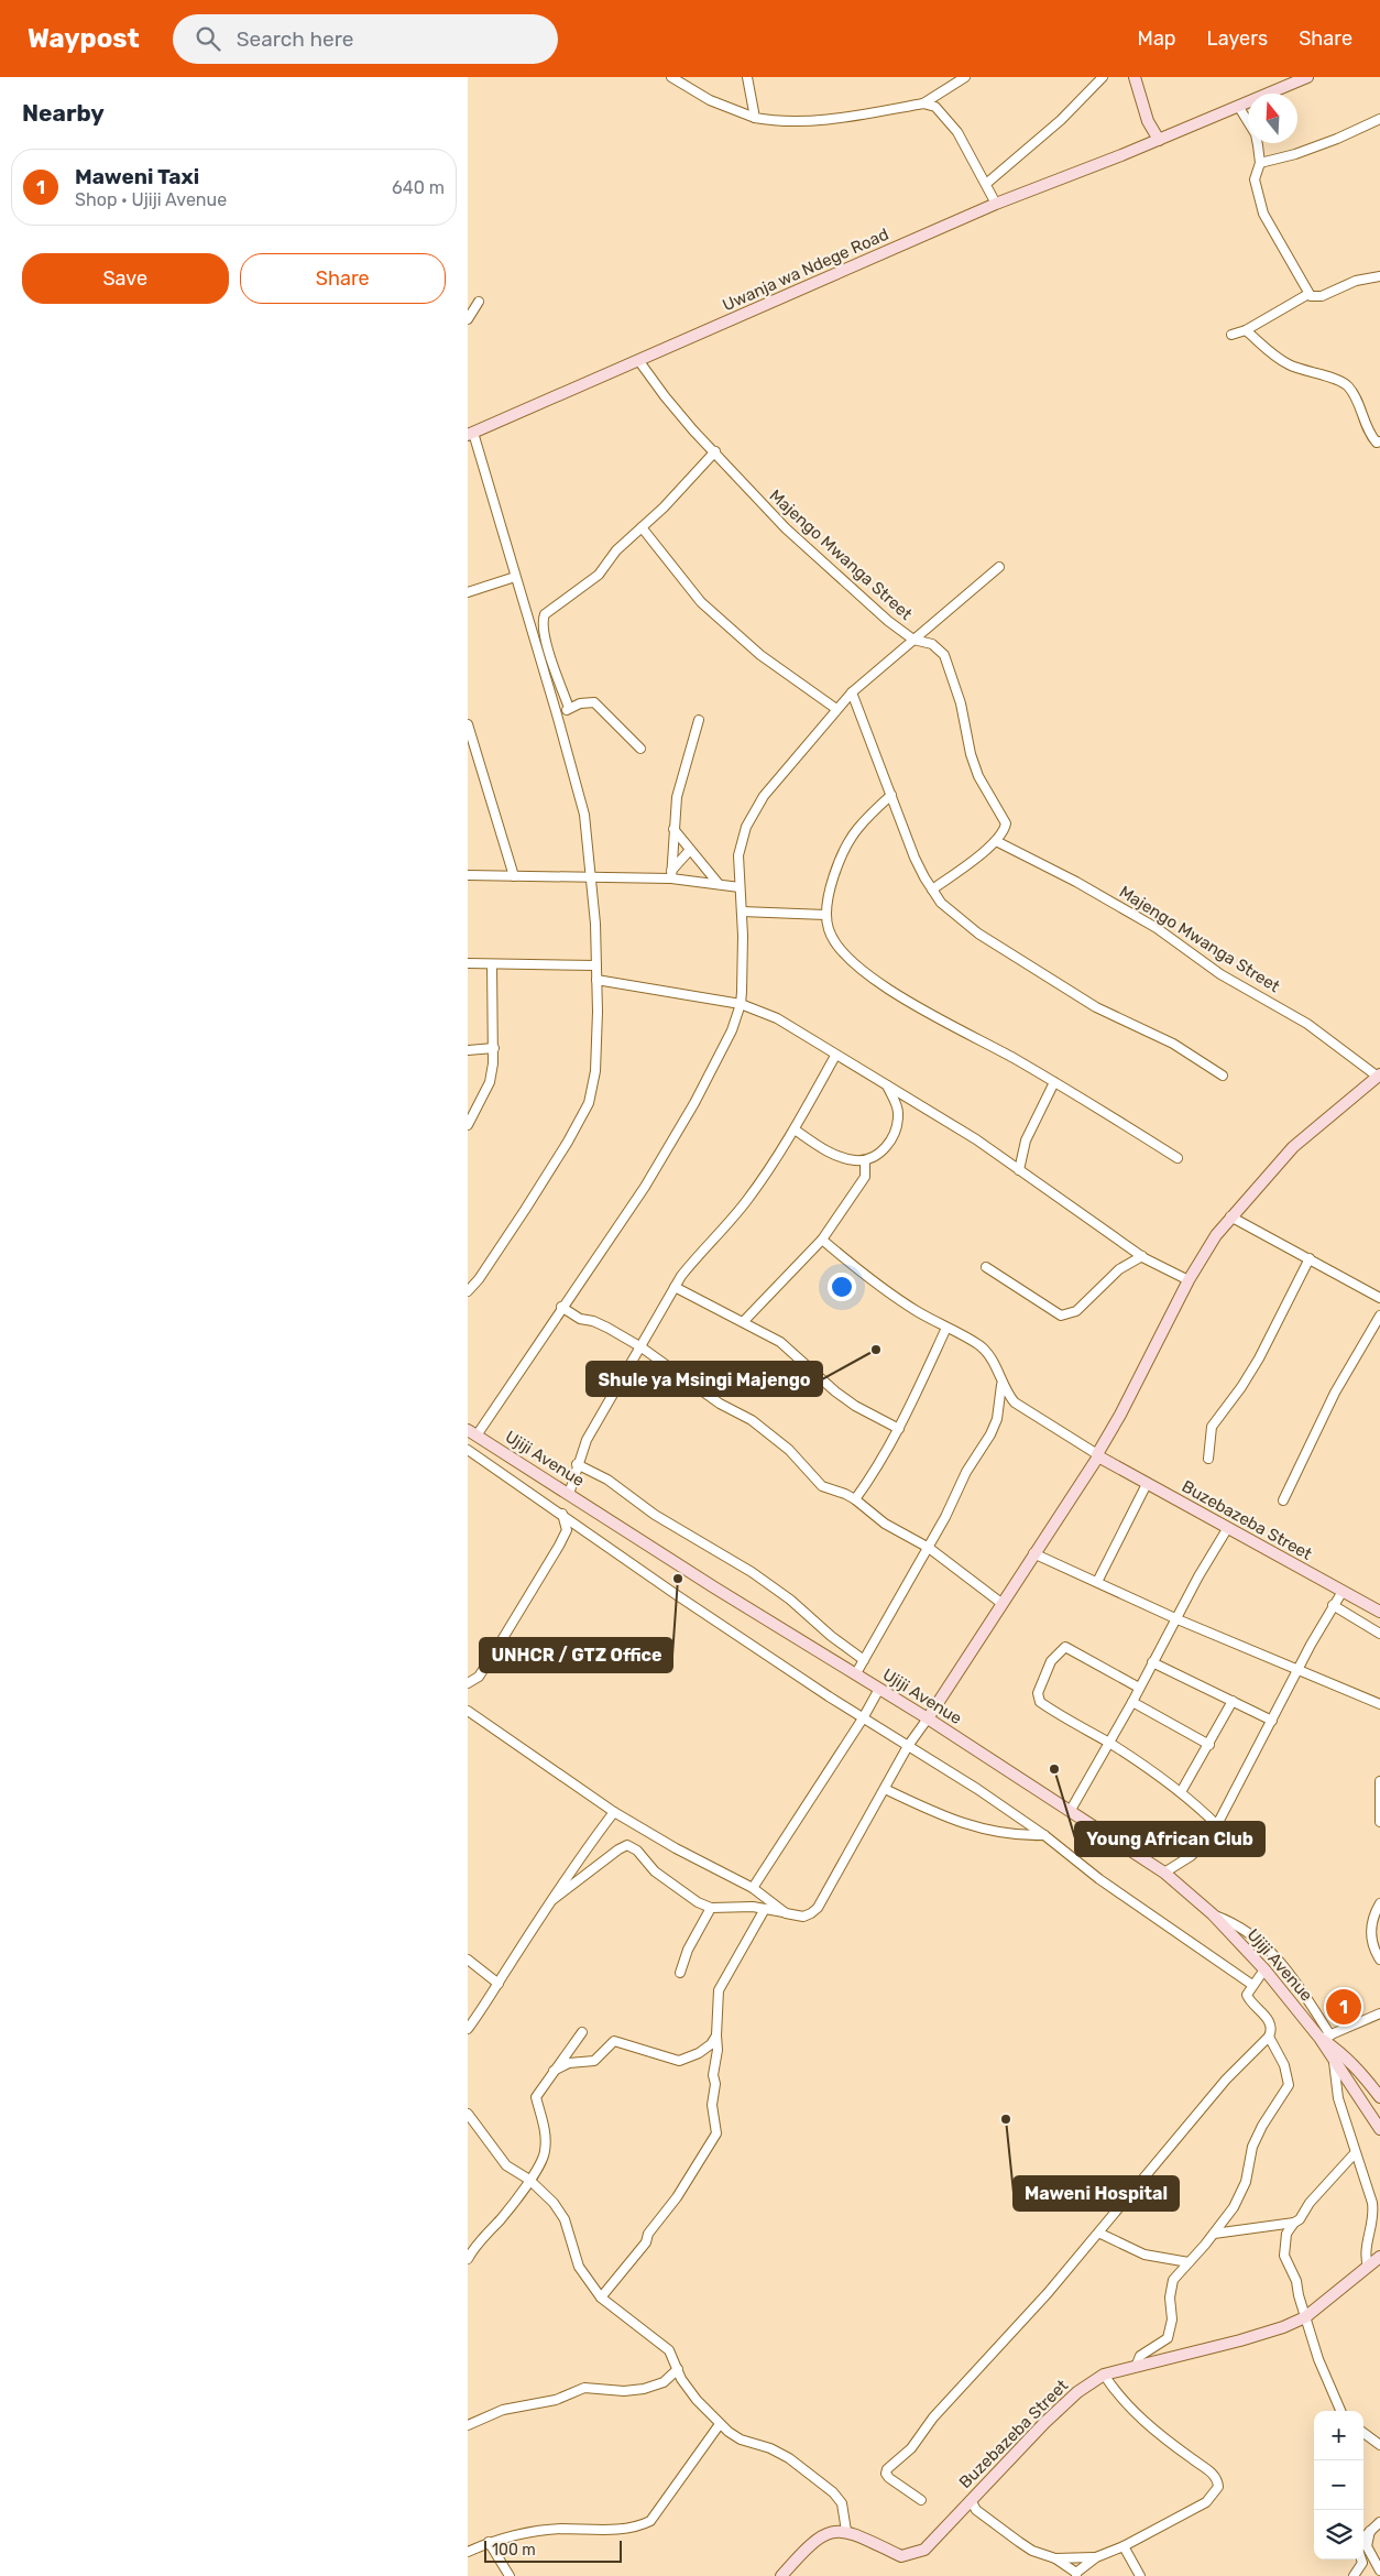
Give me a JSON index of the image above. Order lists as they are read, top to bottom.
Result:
{
  "streets": {
    "street": [
      "Uwanja wa Ndege Road",
      "Majengo Mwanga Street",
      "Ujiji Avenue",
      "Buzebazeba Street"
    ]
  },
  "crossings": [
    ["Uwanja wa Ndege Road", "Majengo Mwanga Street"]
  ],
  "places": [
    "Shule ya Msingi Majengo",
    "UNHCR / GTZ Office",
    "Young African Club",
    "Maweni Hospital"
  ],
  "scale_bar": "100 m",
  "north": "top",
  "page": {
    "header": "Waypost",
    "search": "Search here",
    "nav": ["Map", "Layers", "Share"],
    "heading": "Nearby",
    "list": [
      {
        "mark": "1",
        "name": "Maweni Taxi",
        "note": "Shop · Ujiji Avenue",
        "value": "640 m"
      }
    ],
    "buttons": ["Save", "Share"],
    "pins": "1",
    "map_buttons": ["+", "−"],
    "scale": "100 m"
  }
}
